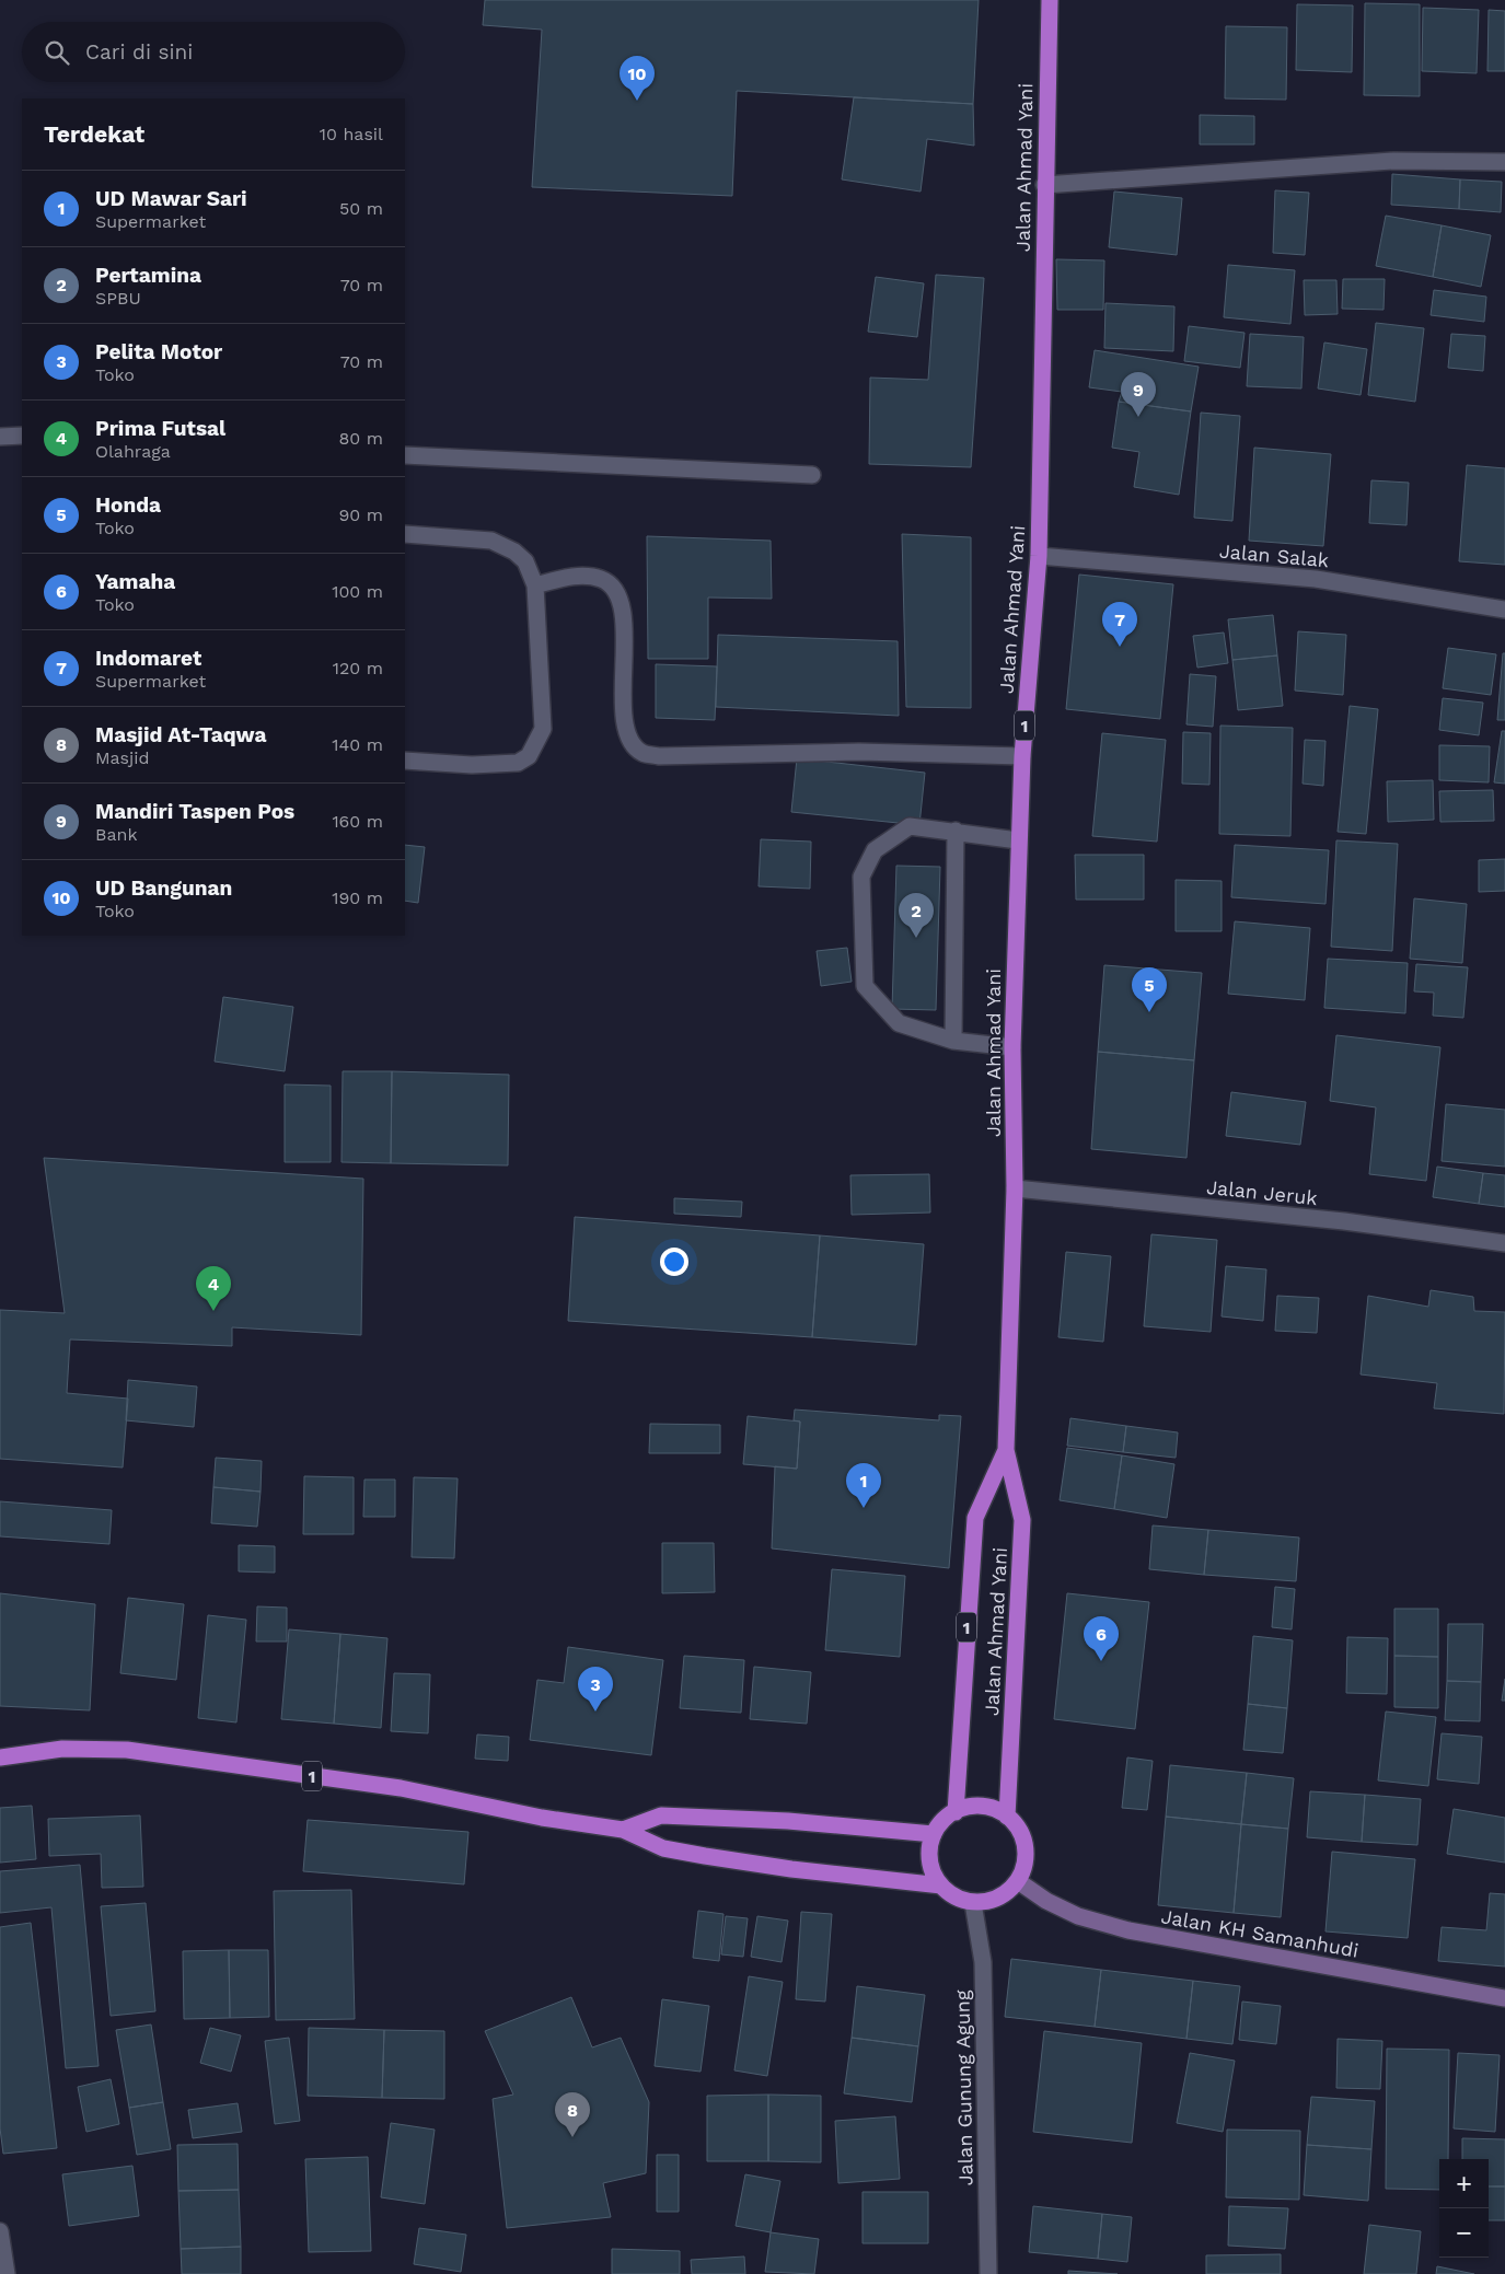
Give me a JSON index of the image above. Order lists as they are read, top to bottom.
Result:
{
  "streets": {
    "highway": ["Jalan Ahmad Yani", "1"],
    "main road": ["Jalan KH Samanhudi"],
    "street": ["Jalan Salak", "Jalan Jeruk", "Jalan Gunung Agung"]
  },
  "crossings": [
    ["Jalan Ahmad Yani", "Jalan Salak"],
    ["Jalan Ahmad Yani", "1"],
    ["Jalan Ahmad Yani", "Jalan Jeruk"],
    ["Jalan Ahmad Yani", "Jalan KH Samanhudi"],
    ["Jalan Ahmad Yani", "Jalan Gunung Agung"],
    ["1", "Jalan KH Samanhudi"],
    ["1", "Jalan Gunung Agung"],
    ["Jalan KH Samanhudi", "Jalan Gunung Agung"]
  ],
  "page": {
    "search": "Cari di sini",
    "pins": [
      "10",
      "9",
      "7",
      "2",
      "5",
      "4",
      "1",
      "6",
      "3",
      "8"
    ],
    "heading": ["Terdekat", "10 hasil"],
    "list": [
      {
        "mark": "1",
        "name": "UD Mawar Sari",
        "note": "Supermarket",
        "value": "50 m"
      },
      {
        "mark": "2",
        "name": "Pertamina",
        "note": "SPBU",
        "value": "70 m"
      },
      {
        "mark": "3",
        "name": "Pelita Motor",
        "note": "Toko",
        "value": "70 m"
      },
      {
        "mark": "4",
        "name": "Prima Futsal",
        "note": "Olahraga",
        "value": "80 m"
      },
      {
        "mark": "5",
        "name": "Honda",
        "note": "Toko",
        "value": "90 m"
      },
      {
        "mark": "6",
        "name": "Yamaha",
        "note": "Toko",
        "value": "100 m"
      },
      {
        "mark": "7",
        "name": "Indomaret",
        "note": "Supermarket",
        "value": "120 m"
      },
      {
        "mark": "8",
        "name": "Masjid At-Taqwa",
        "note": "Masjid",
        "value": "140 m"
      },
      {
        "mark": "9",
        "name": "Mandiri Taspen Pos",
        "note": "Bank",
        "value": "160 m"
      },
      {
        "mark": "10",
        "name": "UD Bangunan",
        "note": "Toko",
        "value": "190 m"
      }
    ],
    "map_buttons": ["+", "−"]
  }
}
